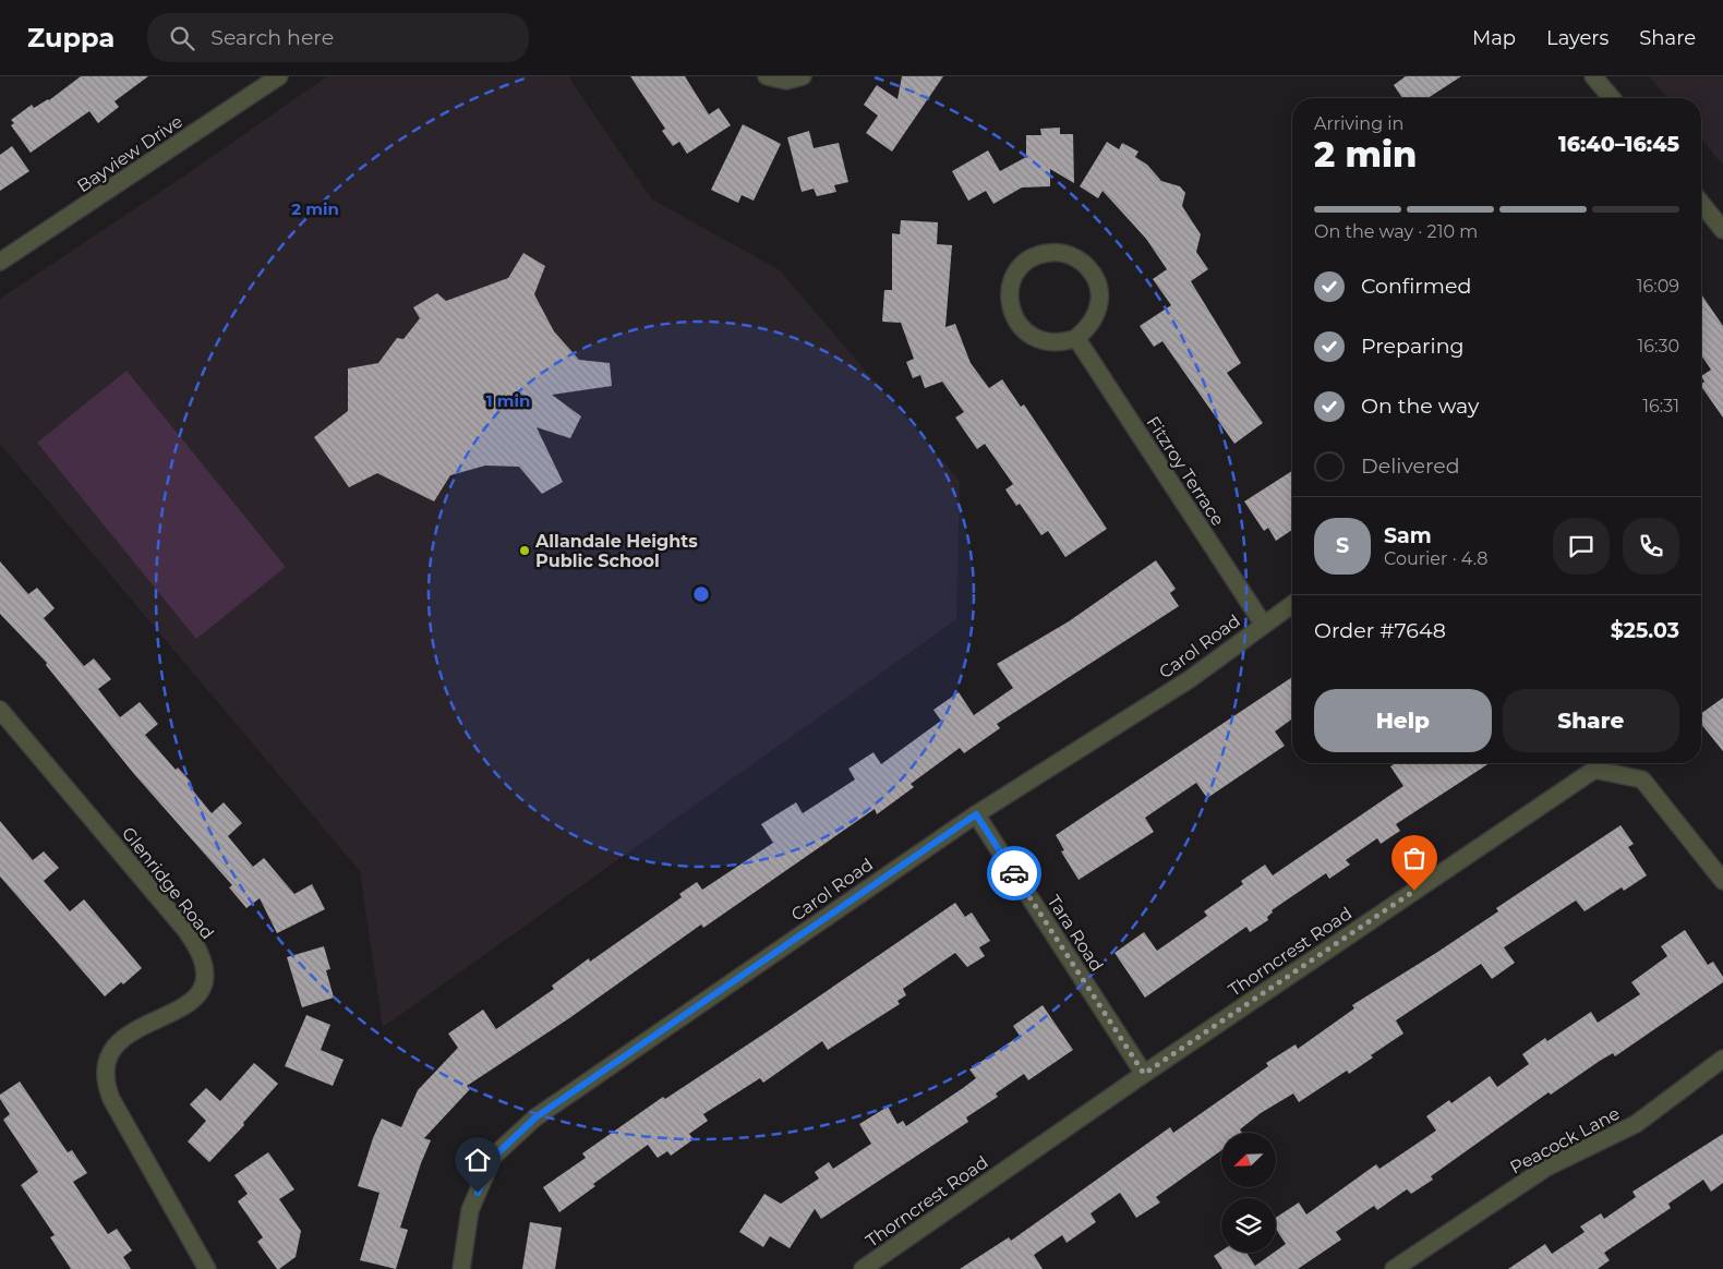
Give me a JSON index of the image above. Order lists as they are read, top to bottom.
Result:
{
  "streets": {
    "street": [
      "Bayview Drive",
      "Fitzroy Terrace",
      "Carol Road",
      "Glenridge Road",
      "Tara Road",
      "Thorncrest Road",
      "Peacock Lane"
    ]
  },
  "crossings": [
    ["Fitzroy Terrace", "Carol Road"],
    ["Carol Road", "Tara Road"],
    ["Tara Road", "Thorncrest Road"]
  ],
  "places": ["Allandale Heights Public School"],
  "north": "bottom left",
  "page": {
    "header": "Zuppa",
    "search": "Search here",
    "nav": ["Map", "Layers", "Share"],
    "heading": ["2 min", "Arriving in", "16:40–16:45"],
    "panel": [
      "Sam",
      "Courier · 4.8",
      "Order #7648",
      "$25.03"
    ],
    "bar": "On the way · 210 m",
    "list": [
      ["Confirmed", "16:09"],
      ["Preparing", "16:30"],
      ["On the way", "16:31"],
      "Delivered"
    ],
    "round": "S",
    "buttons": ["Help", "Share"]
  },
  "rings": ["2 min", "1 min"]
}
